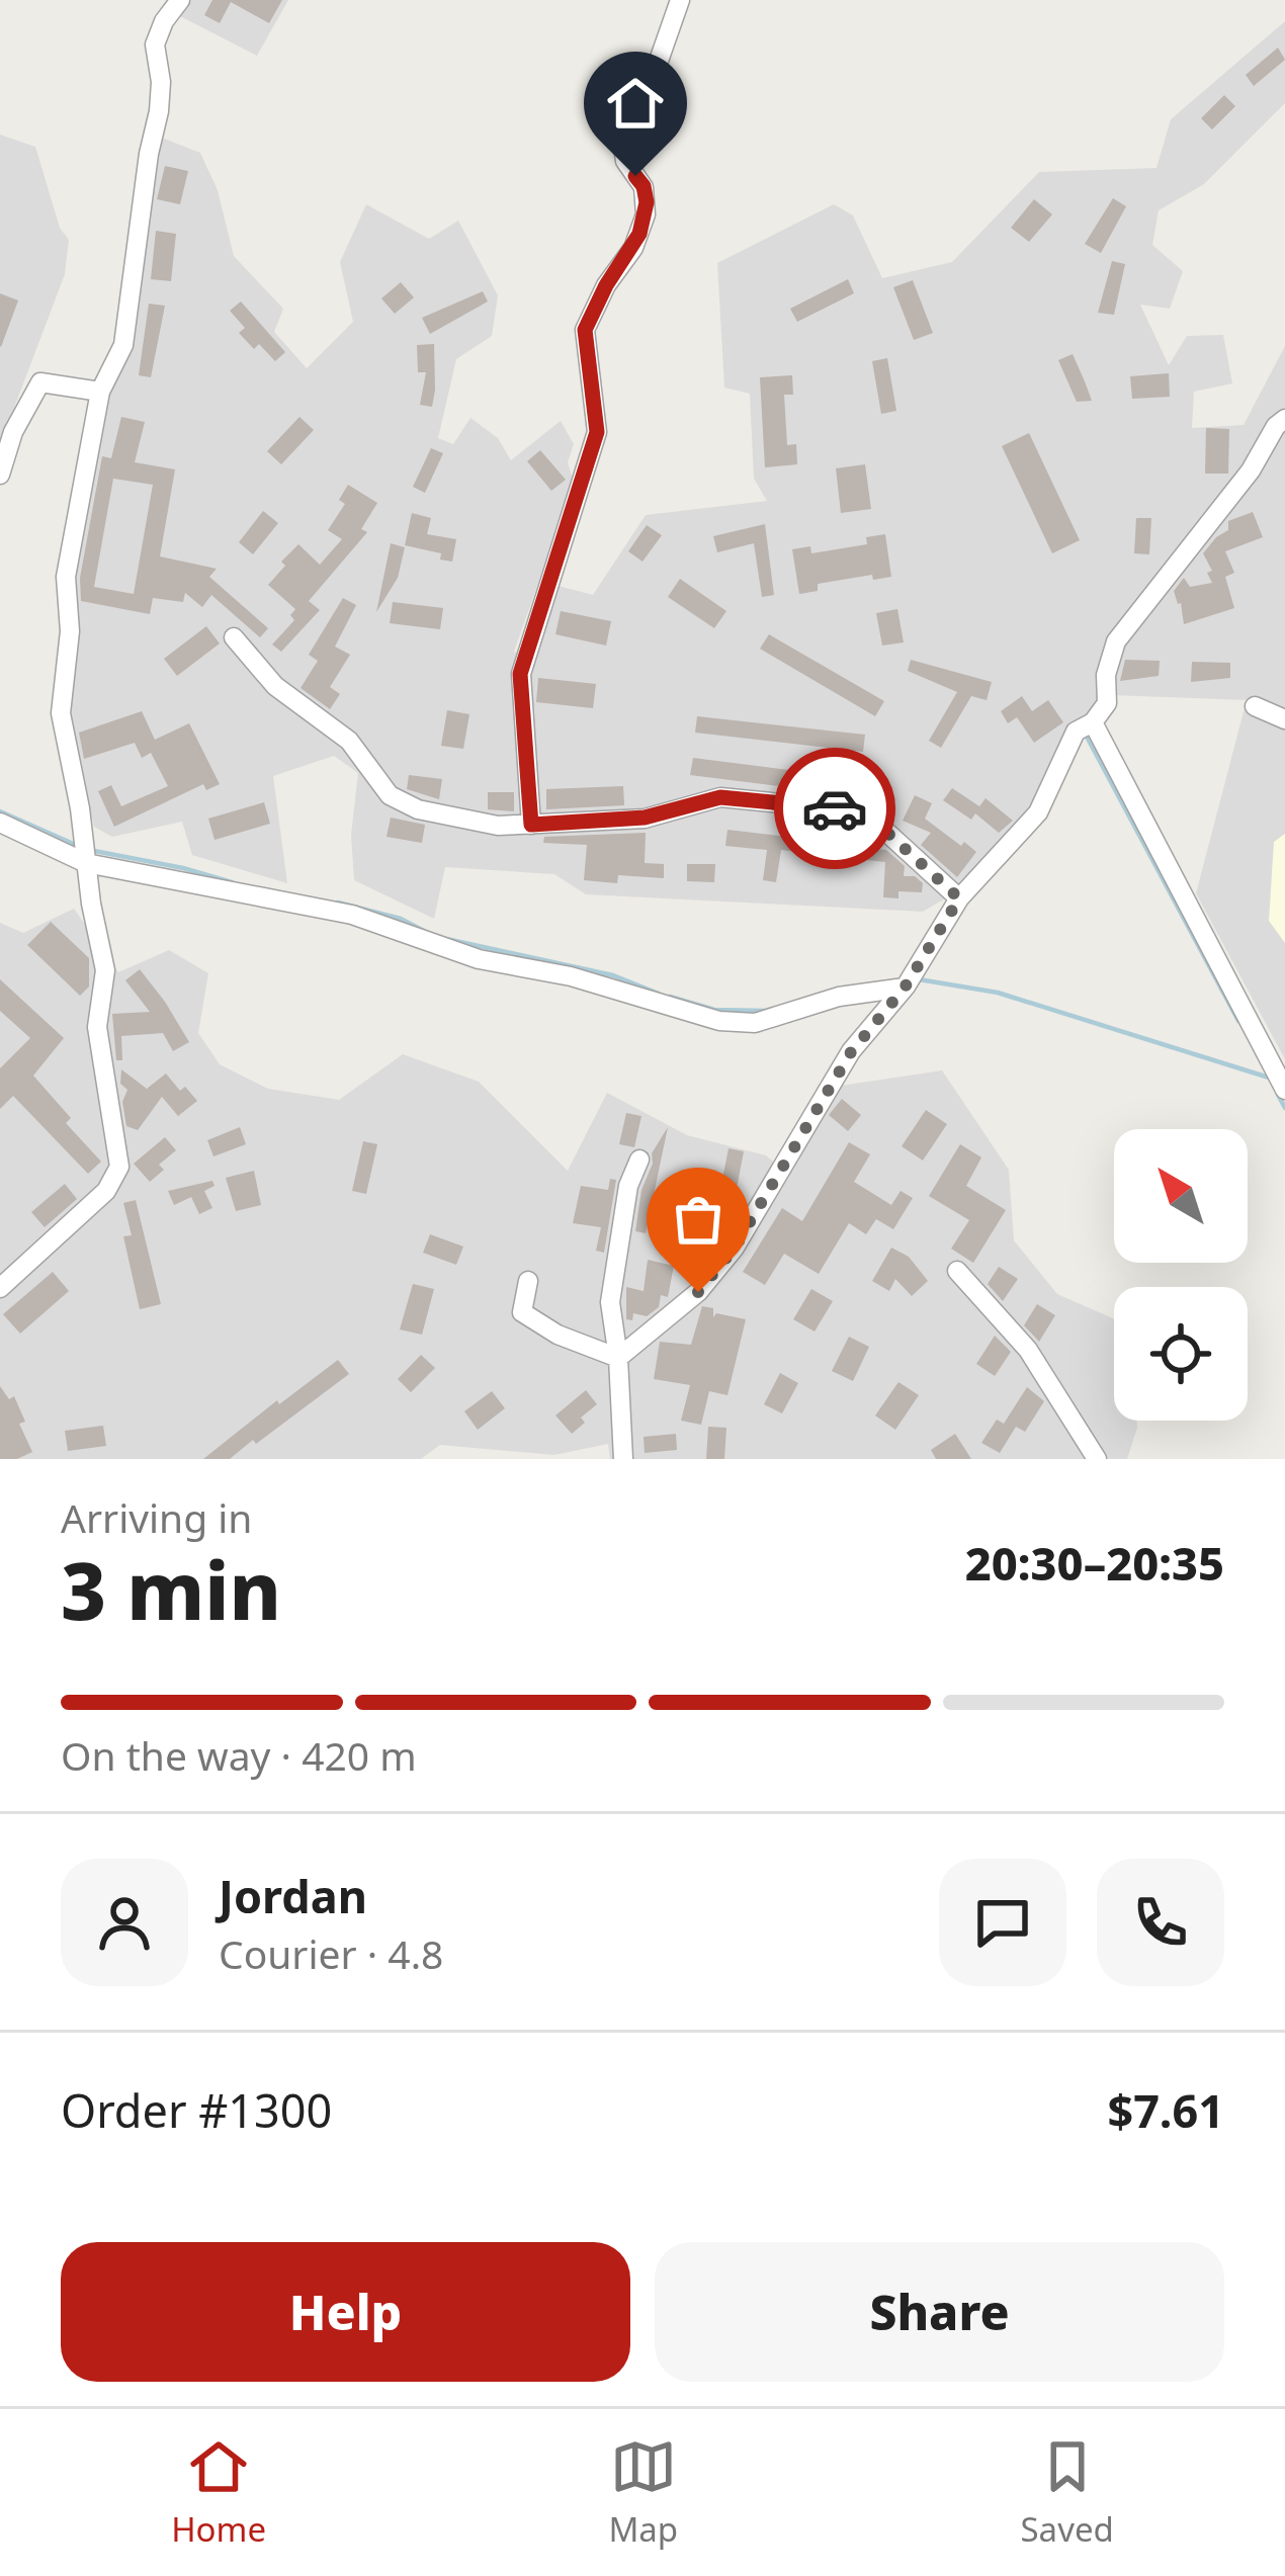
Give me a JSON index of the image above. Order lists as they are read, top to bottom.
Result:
{
  "north": "top left",
  "page": {
    "heading": ["3 min", "Arriving in", "20:30–20:35"],
    "panel": [
      "Jordan",
      "Courier · 4.8",
      "Order #1300",
      "$7.61"
    ],
    "bar": "On the way · 420 m",
    "buttons": ["Help", "Share"],
    "tabs": ["Home", "Map", "Saved"]
  }
}
